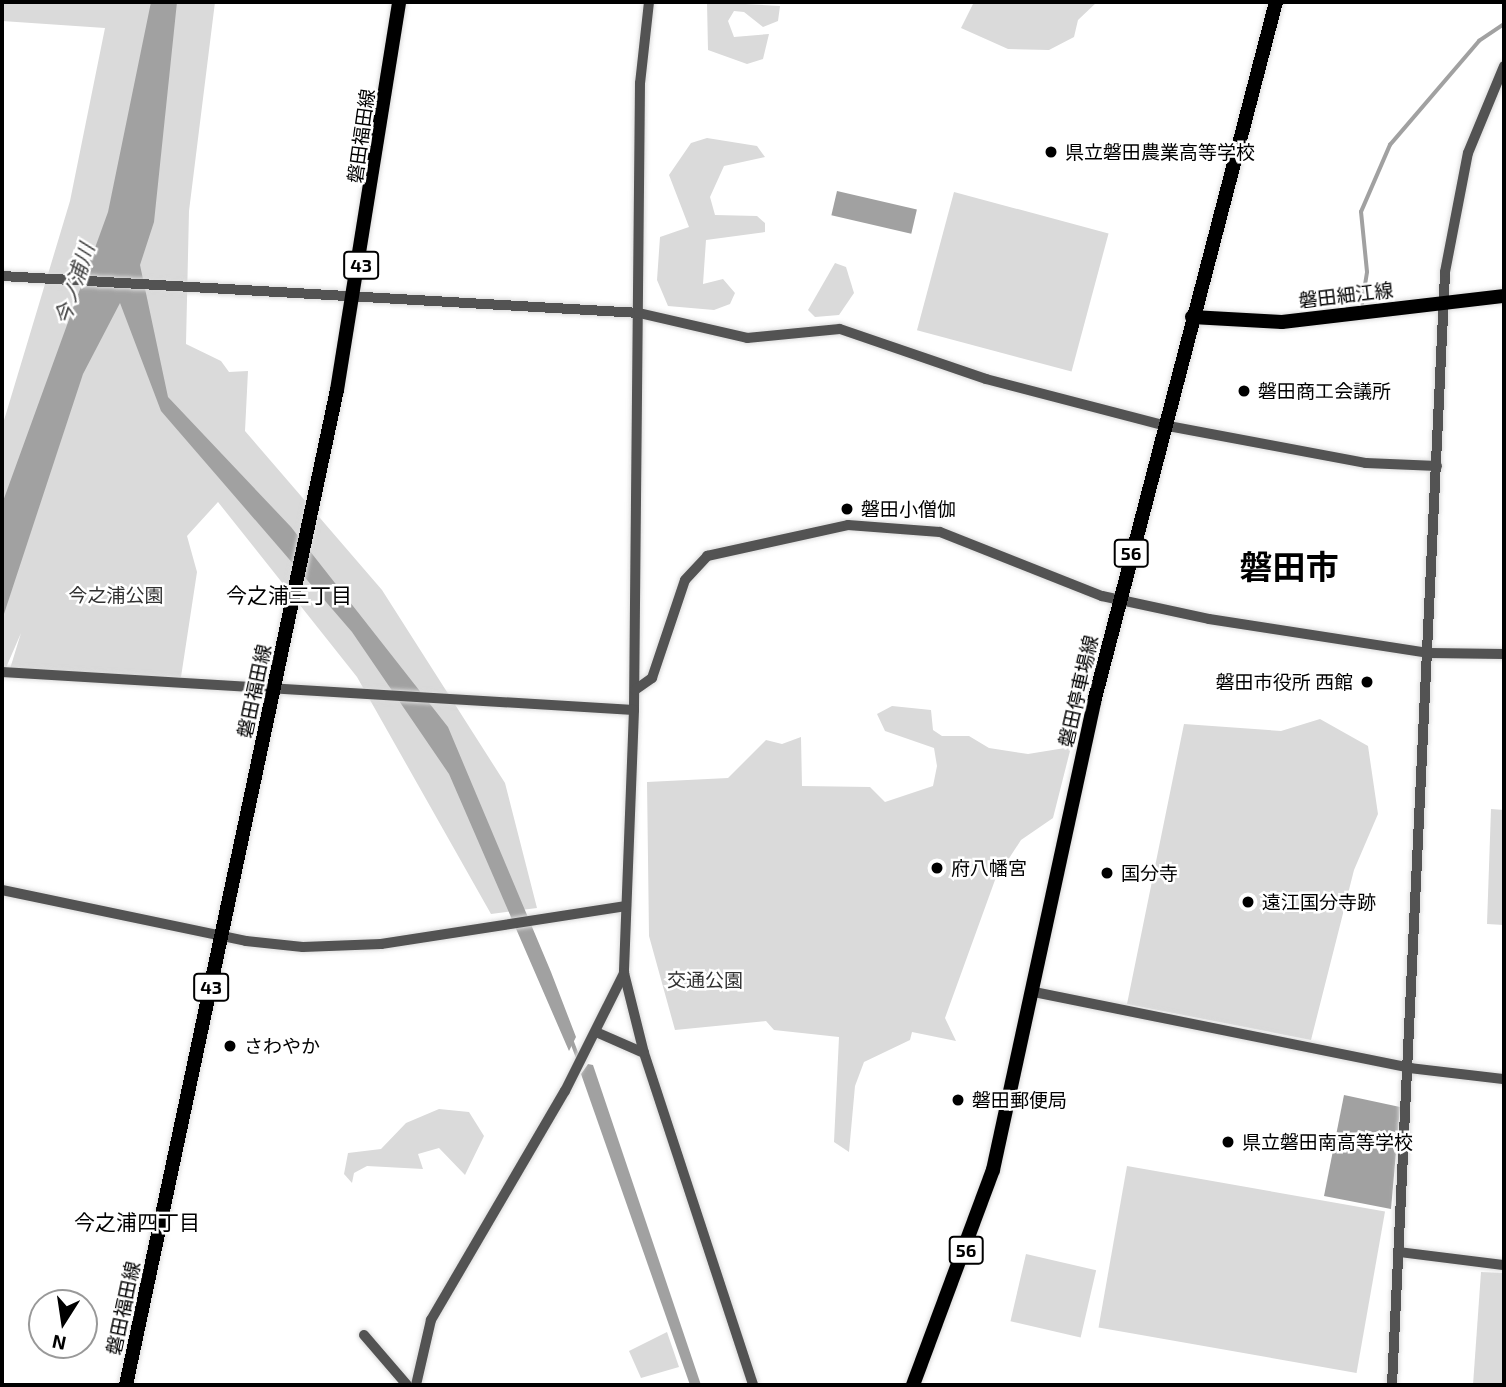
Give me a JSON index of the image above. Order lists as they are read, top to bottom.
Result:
{
  "streets": {
    "main road": [
      "磐田福田線",
      "43",
      "磐田細江線",
      "56",
      "磐田停車場線"
    ]
  },
  "crossings": [
    ["磐田細江線", "磐田停車場線"]
  ],
  "districts": ["磐田市", "今之浦三丁目", "今之浦四丁目"],
  "water": ["今ノ浦川"],
  "parks": ["今之浦公園", "交通公園"],
  "places": [
    "県立磐田農業高等学校",
    "磐田商工会議所",
    "磐田小僧伽",
    "磐田市役所 西館",
    "府八幡宮",
    "国分寺",
    "遠江国分寺跡",
    "さわやか",
    "磐田郵便局",
    "県立磐田南高等学校"
  ],
  "north": "bottom"
}
